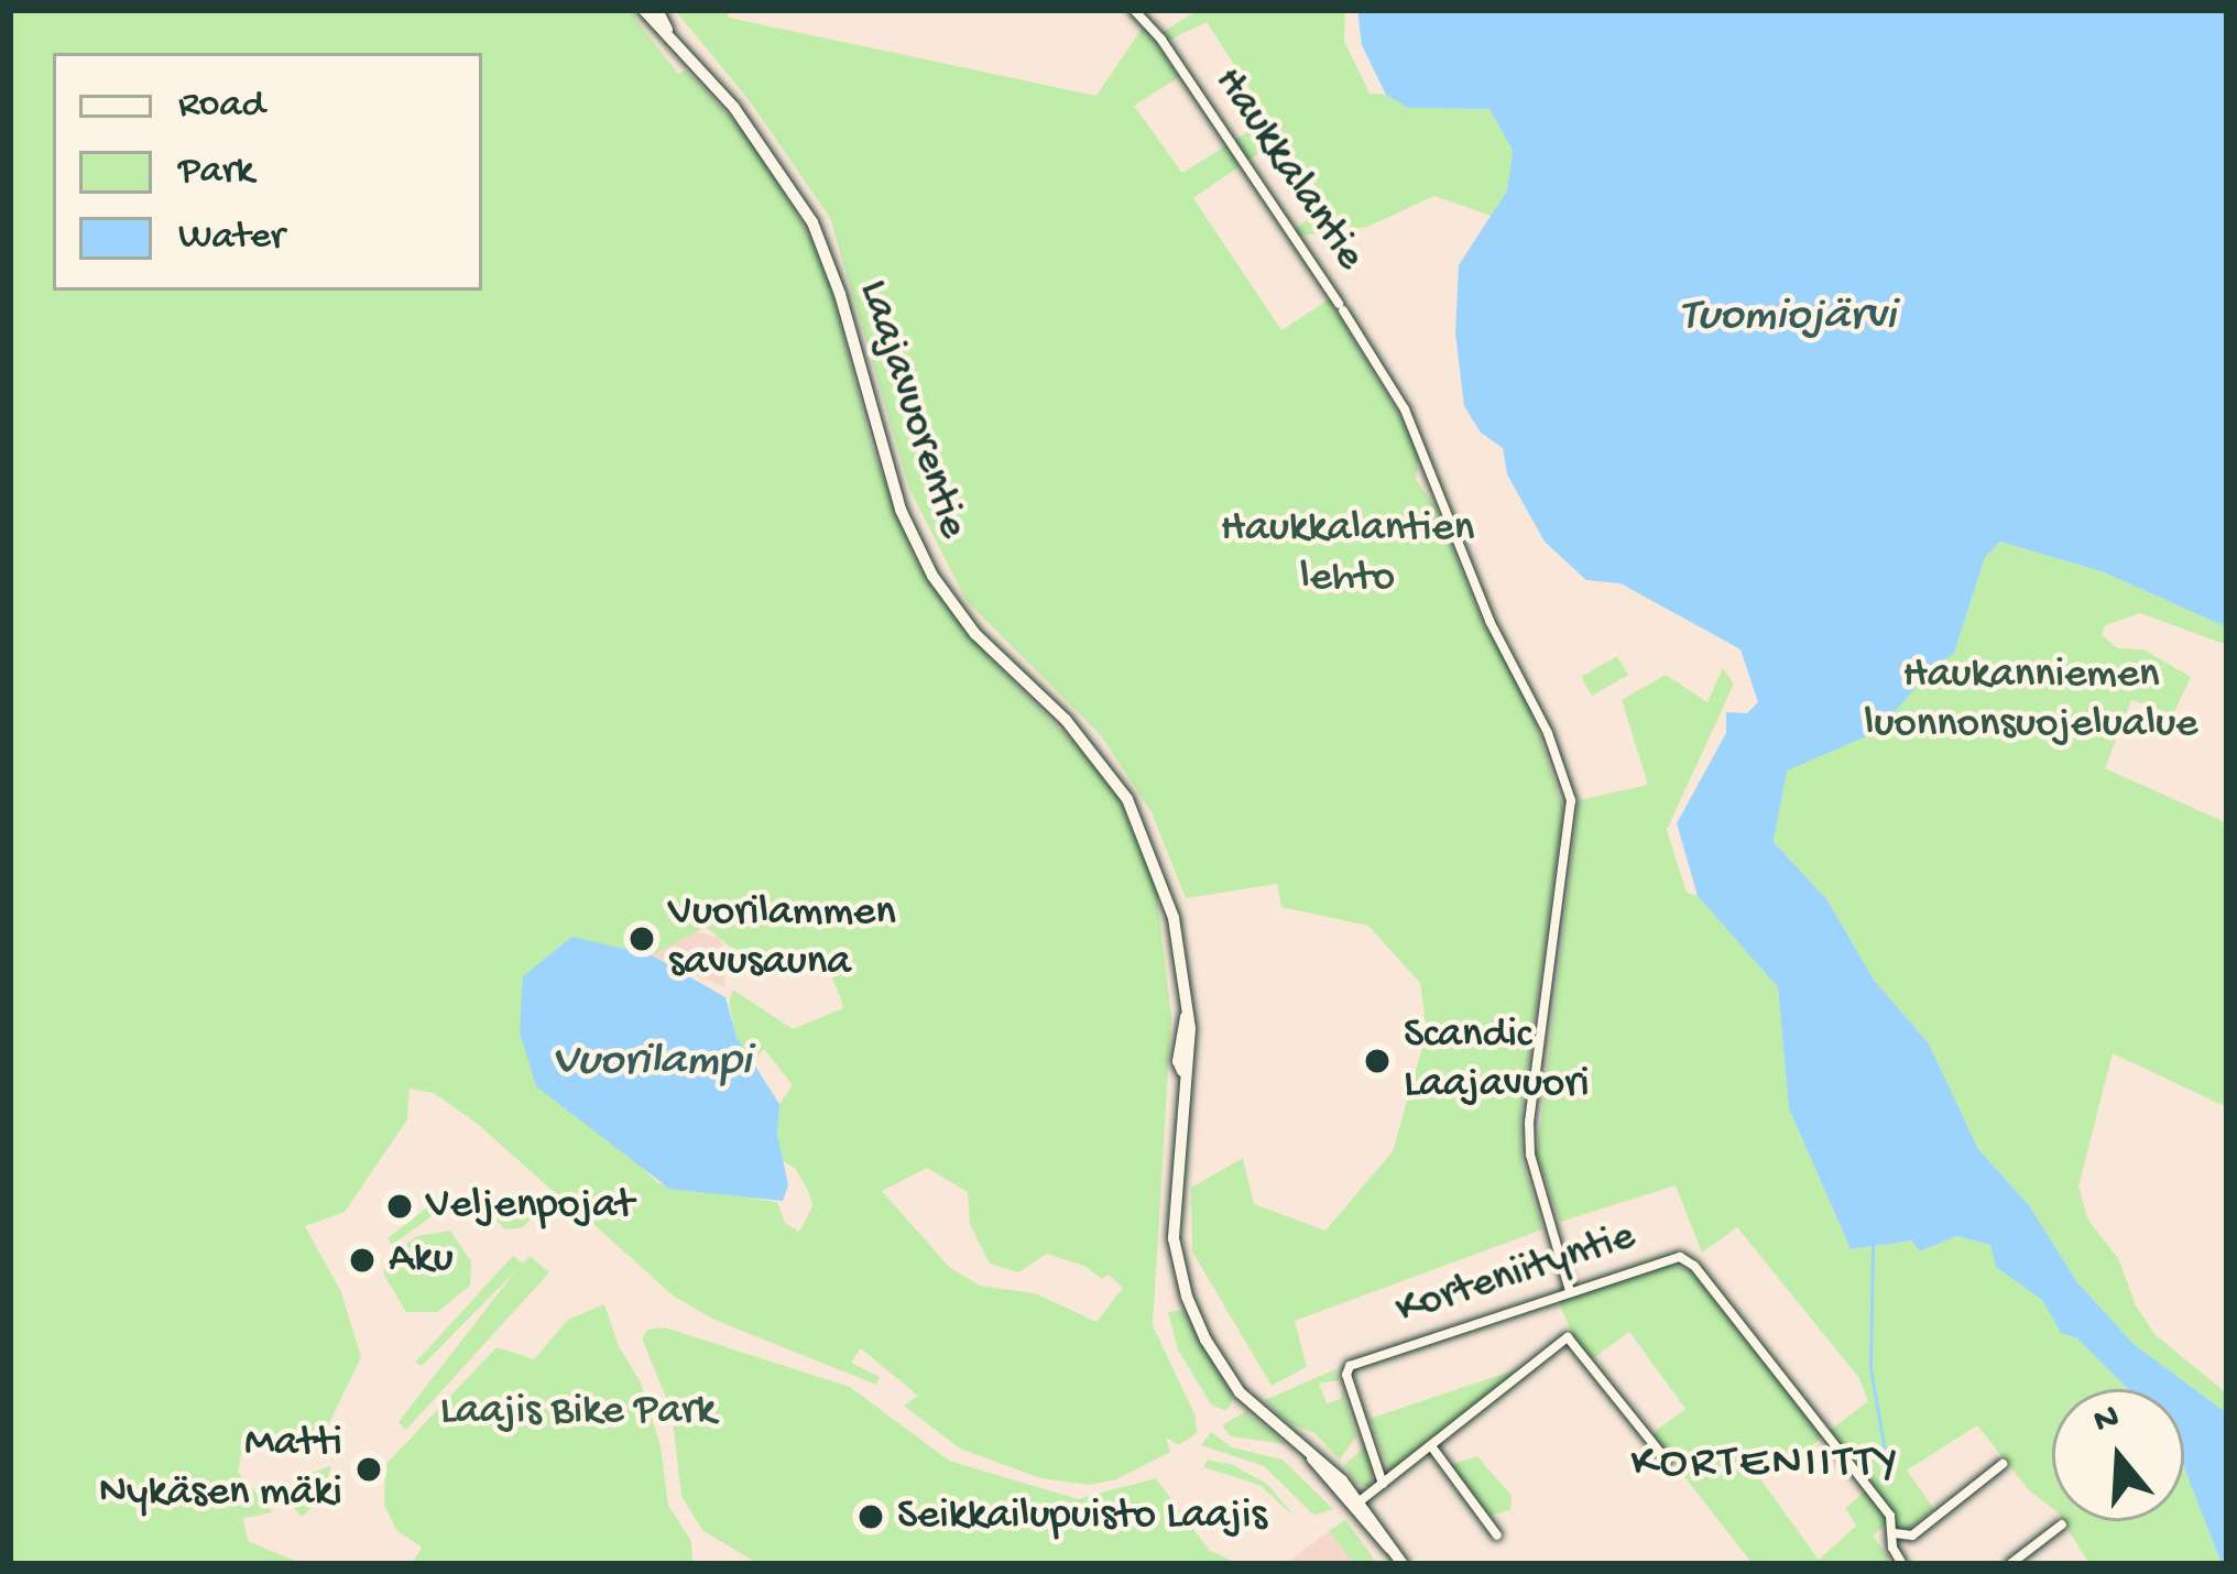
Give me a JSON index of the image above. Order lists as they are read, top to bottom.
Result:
{
  "streets": {
    "street": ["Haukkalantie", "Laajavuorentie", "Korteniityntie"]
  },
  "crossings": [
    ["Haukkalantie", "Korteniityntie"]
  ],
  "districts": ["KORTENIITTY"],
  "water": ["Tuomiojärvi", "Vuorilampi"],
  "parks": ["Haukkalantien lehto", "Haukanniemen luonnonsuojelualue", "Laajis Bike Park"],
  "places": [
    "Vuorilammen savusauna",
    "Scandic Laajavuori",
    "Veljenpojat",
    "Aku",
    "Matti Nykäsen mäki",
    "Seikkailupuisto Laajis"
  ],
  "legend": ["Road", "Park", "Water"],
  "north": "top"
}
